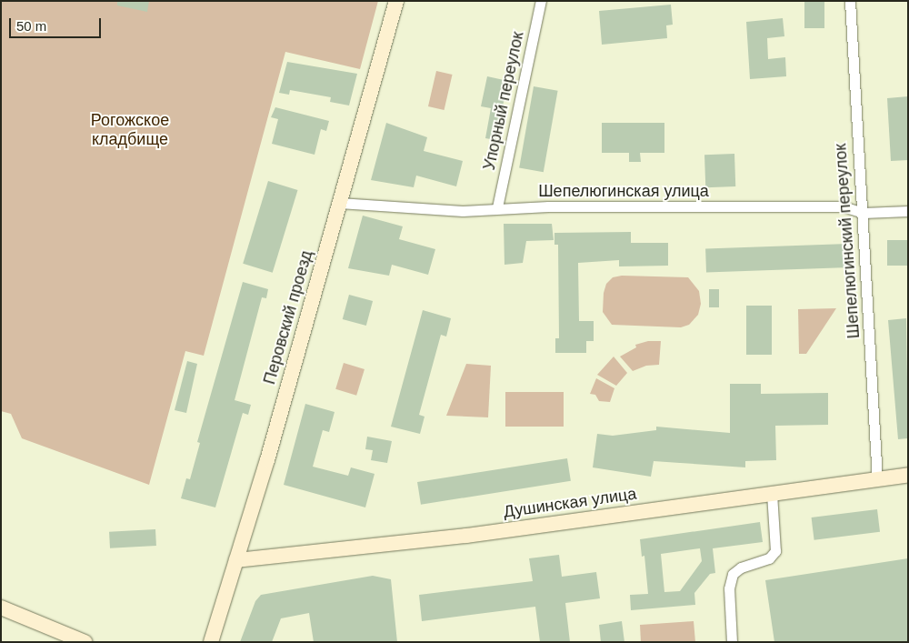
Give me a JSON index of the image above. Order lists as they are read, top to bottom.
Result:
{
  "streets": {
    "street": [
      "Упорный переулок",
      "Шепелюгинская улица",
      "Шепелюгинский переулок",
      "Перовский проезд",
      "Душинская улица"
    ]
  },
  "crossings": [
    ["Упорный переулок", "Шепелюгинская улица"],
    ["Шепелюгинская улица", "Шепелюгинский переулок"],
    ["Шепелюгинская улица", "Перовский проезд"],
    ["Шепелюгинский переулок", "Душинская улица"],
    ["Перовский проезд", "Душинская улица"]
  ],
  "parks": ["Рогожское кладбище"],
  "scale_bar": "50 m"
}
